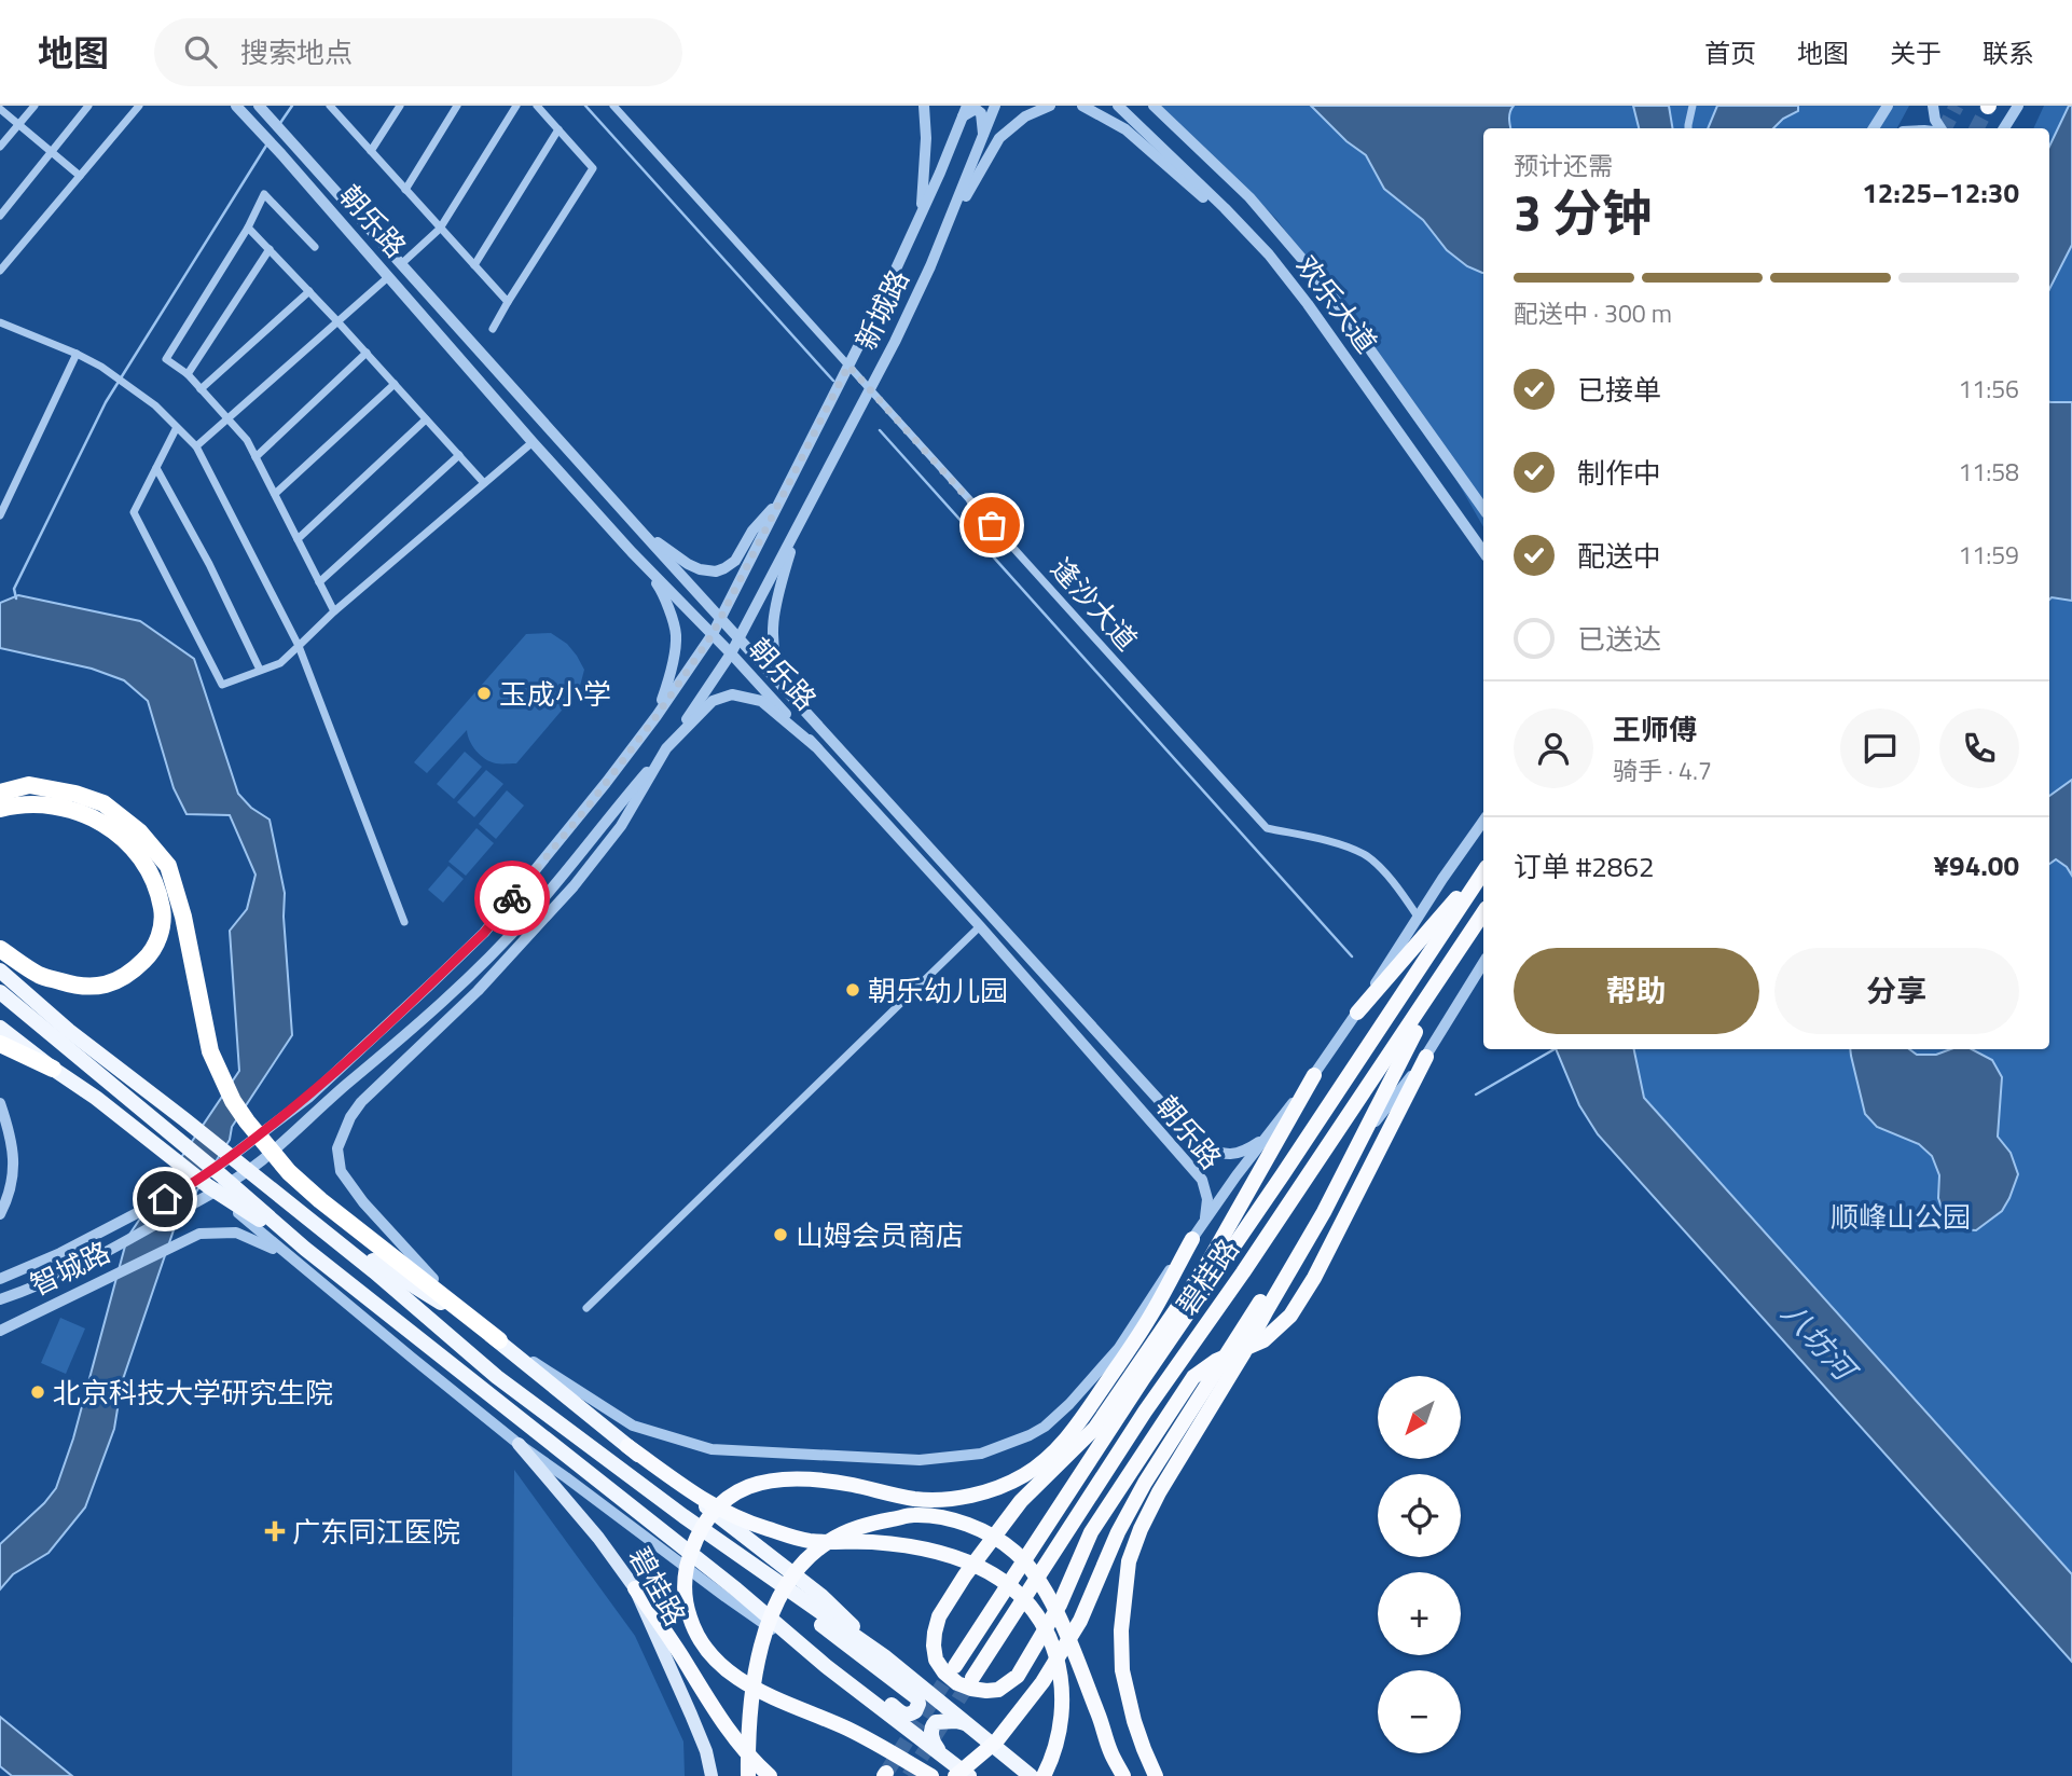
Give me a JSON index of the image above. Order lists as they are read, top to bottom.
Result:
{
  "streets": {
    "highway": ["碧桂路"],
    "street": [
      "朝乐路",
      "欢乐大道",
      "新城路",
      "逢沙大道",
      "智城路"
    ]
  },
  "crossings": [
    ["朝乐路", "新城路"],
    ["新城路", "逢沙大道"]
  ],
  "water": ["八坊河"],
  "parks": ["顺峰山公园"],
  "places": {
    "other": [
      "玉成小学",
      "朝乐幼儿园",
      "山姆会员商店",
      "北京科技大学研究生院"
    ],
    "health": ["广东同江医院"]
  },
  "north": "bottom left",
  "page": {
    "header": "地图",
    "search": "搜索地点",
    "nav": [
      "首页",
      "地图",
      "关于",
      "联系"
    ],
    "heading": ["3 分钟", "预计还需", "12:25–12:30"],
    "panel": [
      "王师傅",
      "骑手 · 4.7",
      "订单 #2862",
      "¥94.00"
    ],
    "bar": "配送中 · 300 m",
    "list": [
      ["已接单", "11:56"],
      ["制作中", "11:58"],
      ["配送中", "11:59"],
      "已送达"
    ],
    "buttons": ["帮助", "分享"],
    "map_buttons": ["+", "−"]
  }
}
